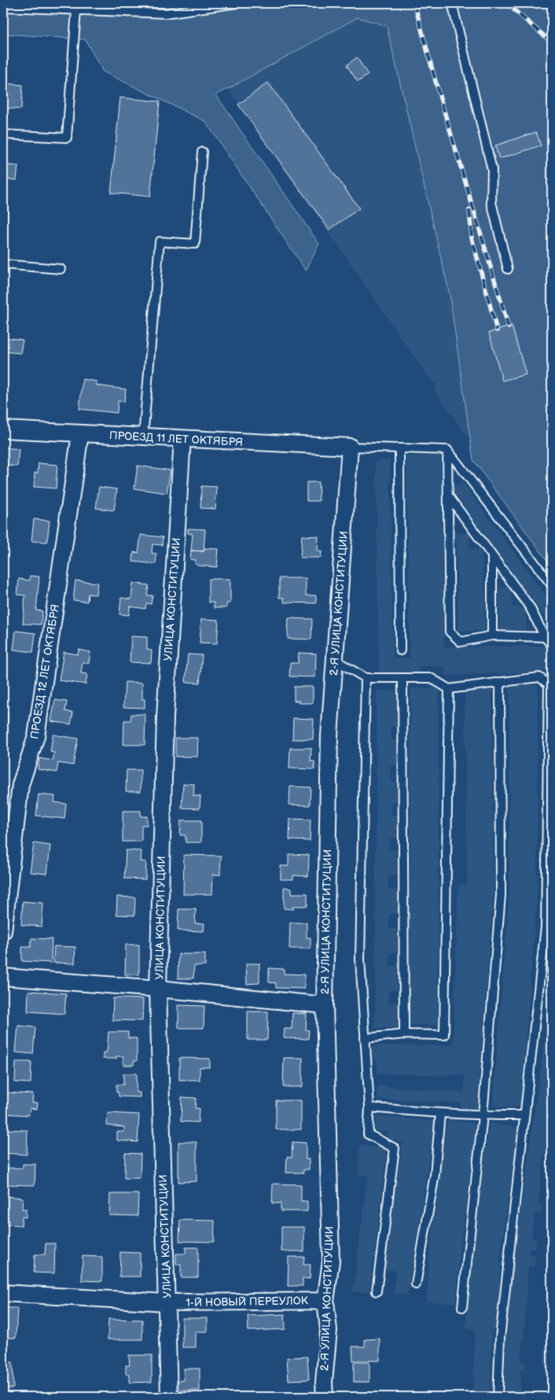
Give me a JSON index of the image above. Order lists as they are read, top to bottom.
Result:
{
  "streets": {
    "street": [
      "ПРОЕЗД 11 ЛЕТ ОКТЯБРЯ",
      "УЛИЦА КОНСТИТУЦИИ",
      "2-Я УЛИЦА КОНСТИТУЦИИ",
      "ПРОЕЗД 12 ЛЕТ ОКТЯБРЯ",
      "1-Й НОВЫЙ ПЕРЕУЛОК"
    ]
  },
  "crossings": [
    ["ПРОЕЗД 11 ЛЕТ ОКТЯБРЯ", "УЛИЦА КОНСТИТУЦИИ"],
    ["ПРОЕЗД 11 ЛЕТ ОКТЯБРЯ", "2-Я УЛИЦА КОНСТИТУЦИИ"],
    ["ПРОЕЗД 11 ЛЕТ ОКТЯБРЯ", "ПРОЕЗД 12 ЛЕТ ОКТЯБРЯ"],
    ["УЛИЦА КОНСТИТУЦИИ", "1-Й НОВЫЙ ПЕРЕУЛОК"],
    ["2-Я УЛИЦА КОНСТИТУЦИИ", "1-Й НОВЫЙ ПЕРЕУЛОК"]
  ]
}
